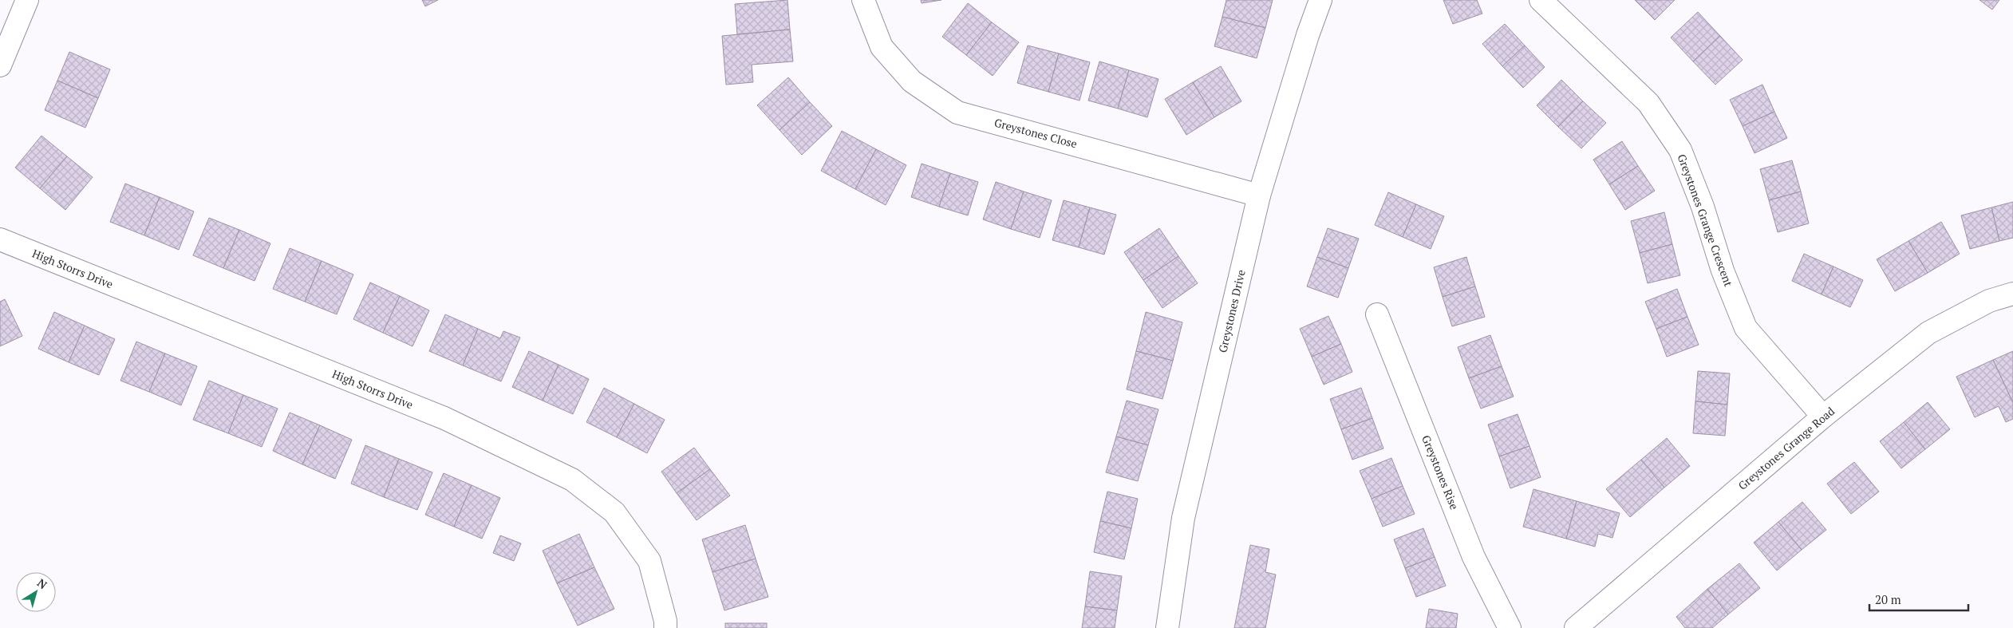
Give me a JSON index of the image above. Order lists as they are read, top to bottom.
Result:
{
  "streets": {
    "street": [
      "Greystones Close",
      "Greystones Grange Crescent",
      "High Storrs Drive",
      "Greystones Drive",
      "Greystones Grange Road",
      "Greystones Rise"
    ]
  },
  "crossings": [
    ["Greystones Close", "Greystones Drive"],
    ["Greystones Grange Crescent", "Greystones Grange Road"]
  ],
  "scale_bar": "20 m",
  "north": "top right"
}
